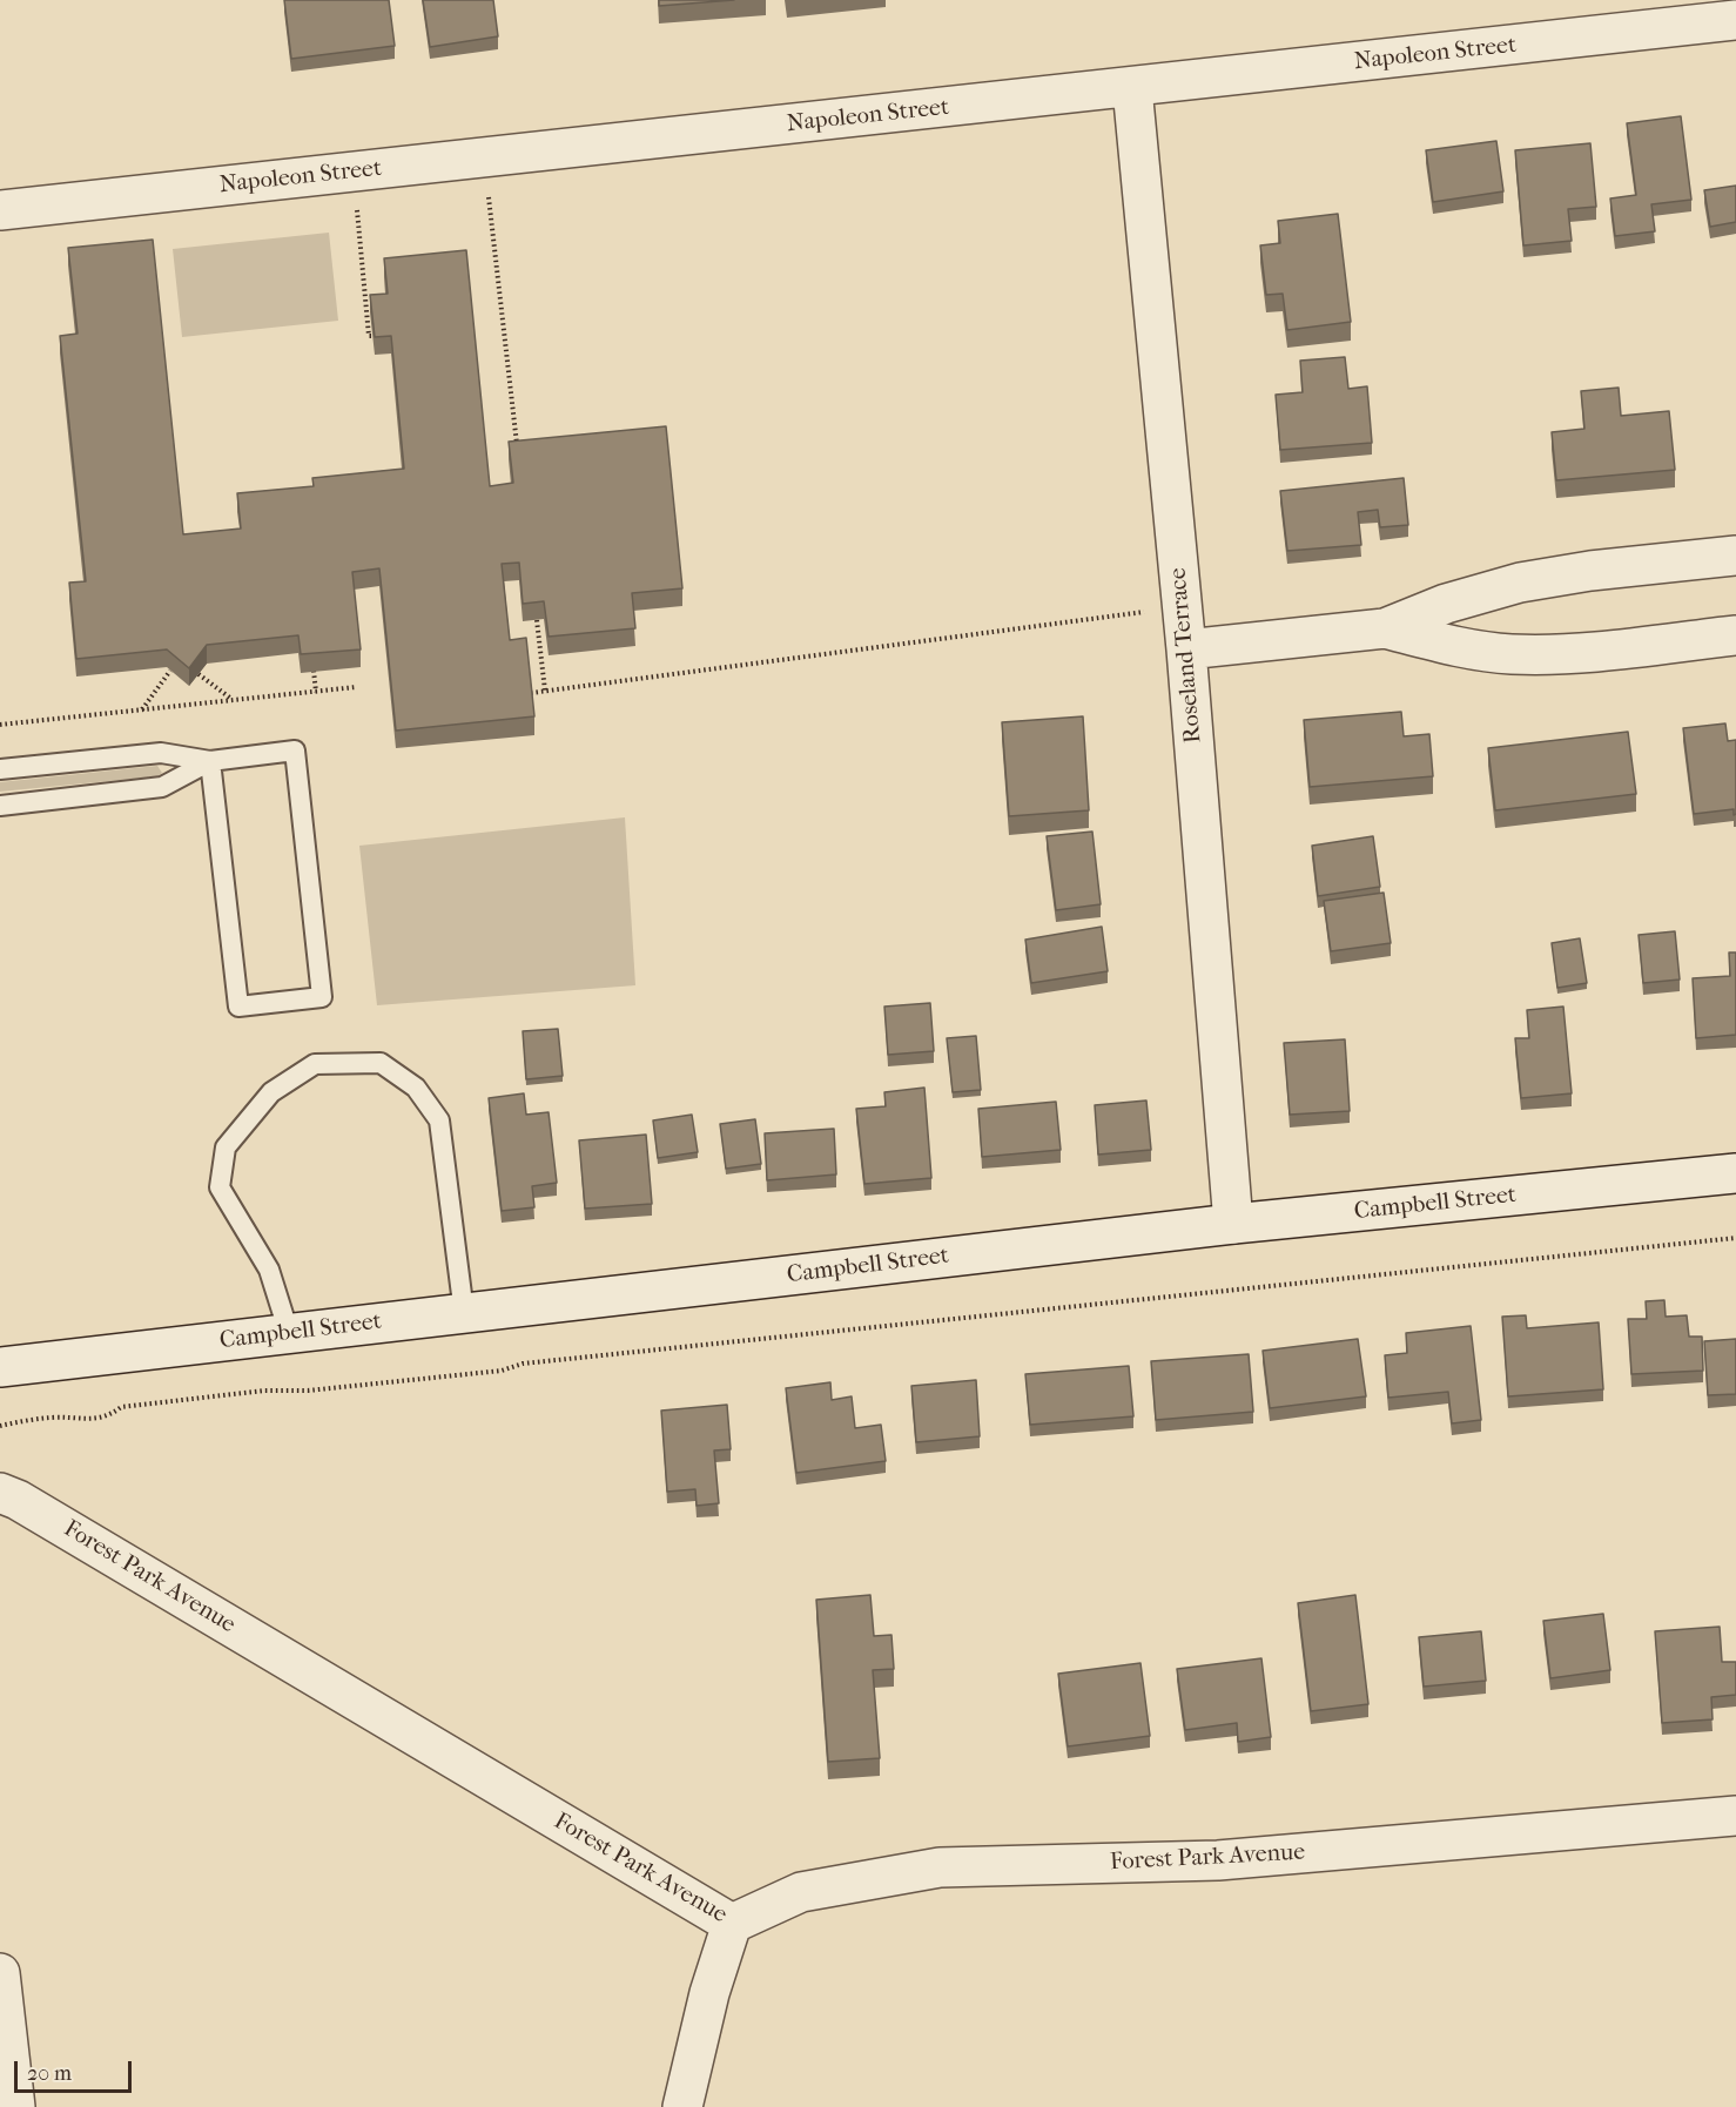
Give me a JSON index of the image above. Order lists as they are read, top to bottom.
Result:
{
  "streets": {
    "street": [
      "Napoleon Street",
      "Roseland Terrace",
      "Campbell Street",
      "Forest Park Avenue"
    ]
  },
  "crossings": [
    ["Napoleon Street", "Roseland Terrace"],
    ["Roseland Terrace", "Campbell Street"]
  ],
  "scale_bar": "20 m"
}
